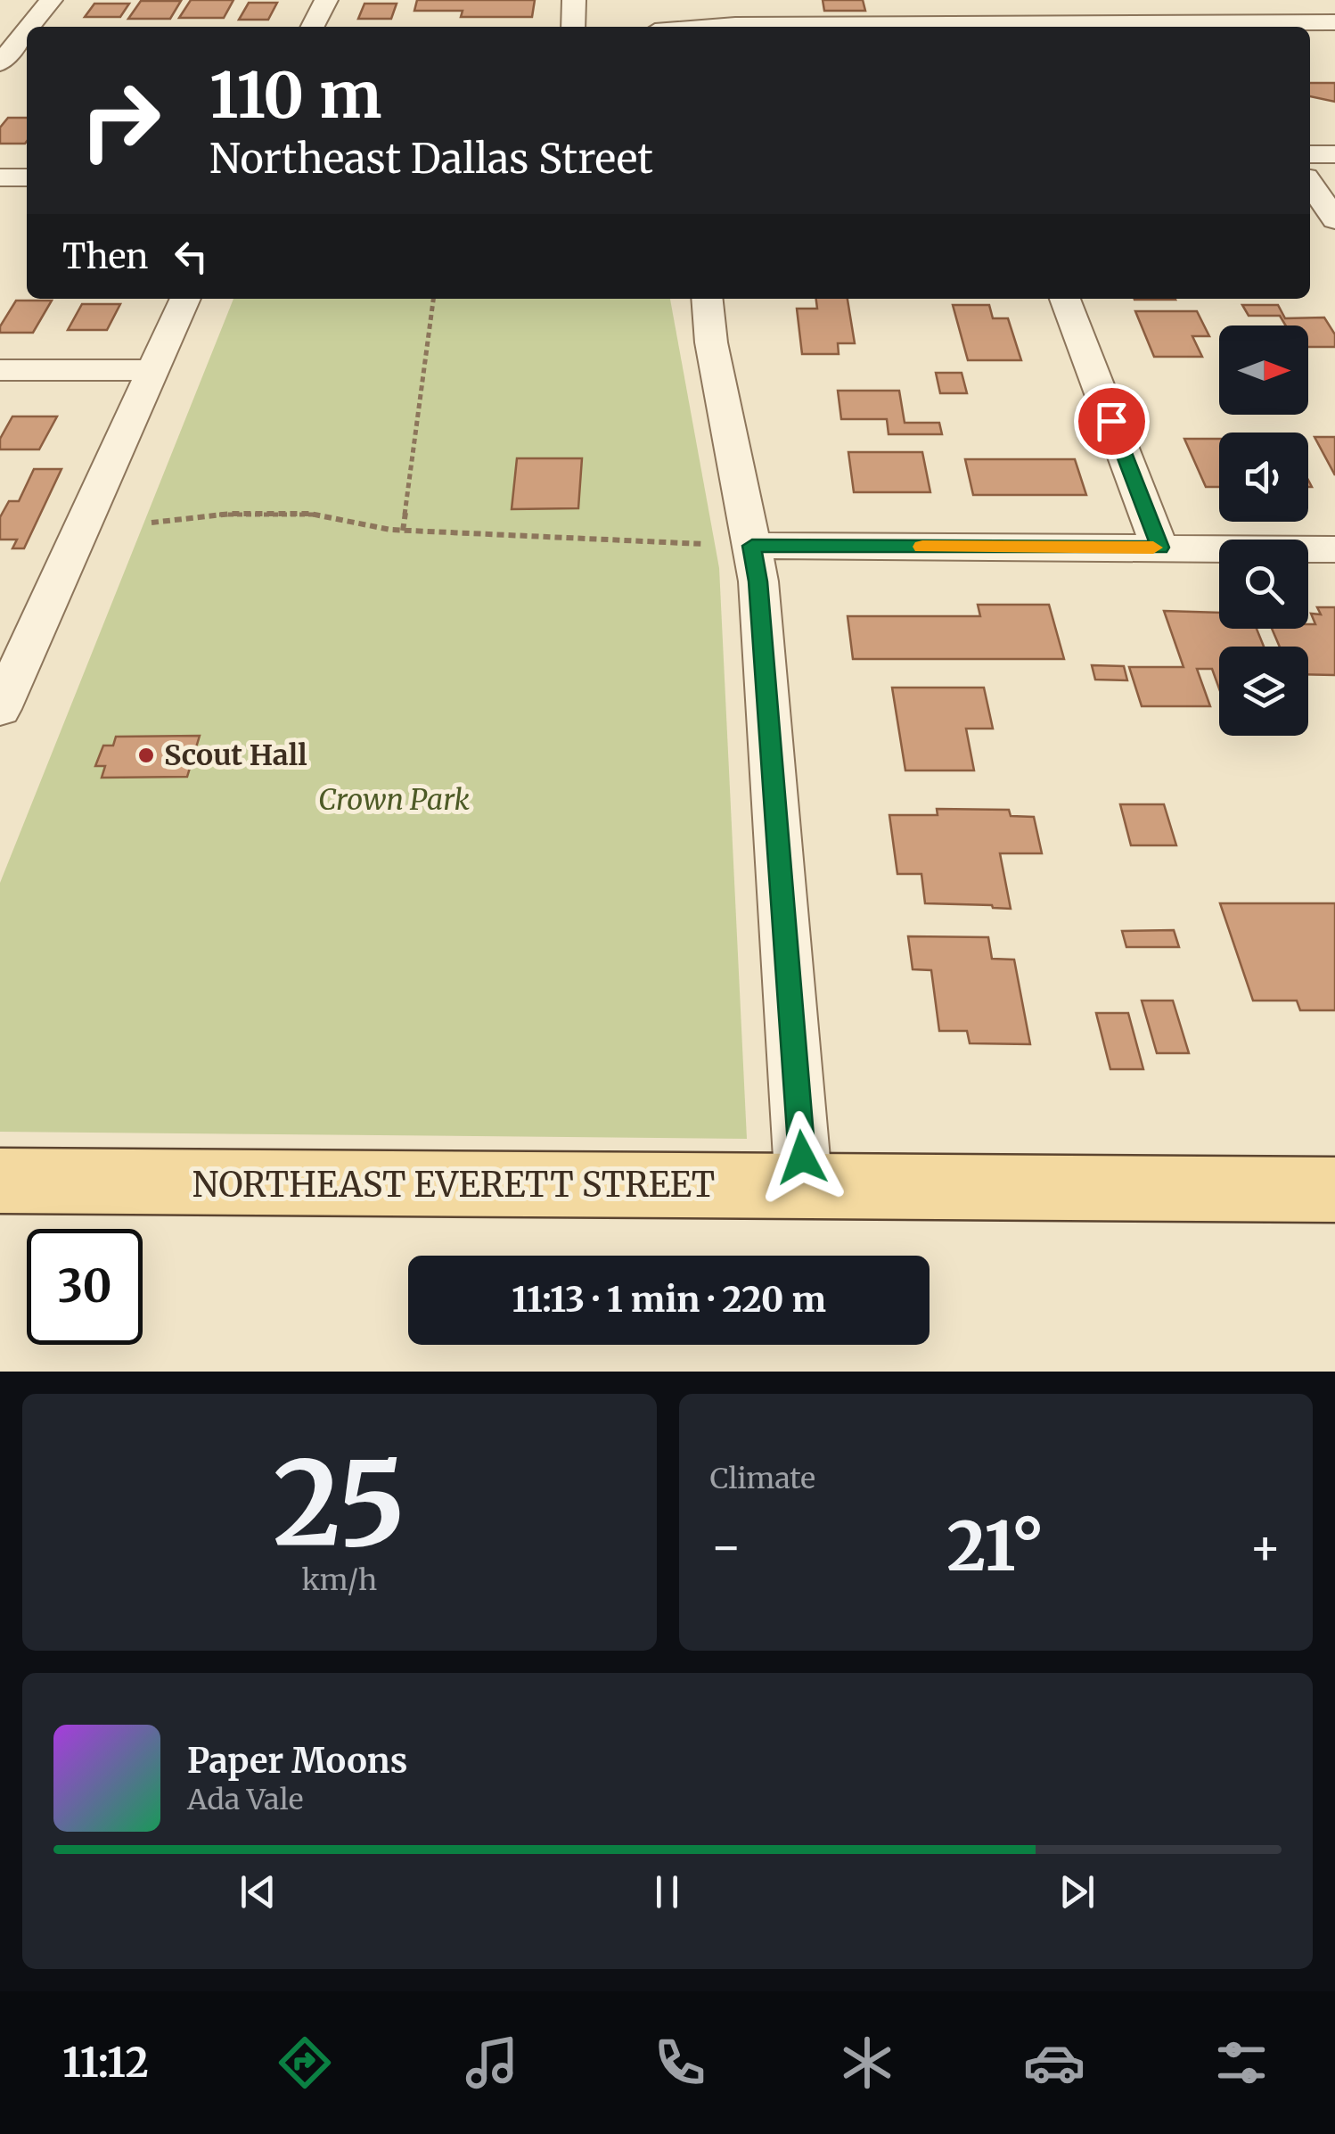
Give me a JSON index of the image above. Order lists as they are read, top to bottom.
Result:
{
  "streets": {
    "main road": ["NORTHEAST EVERETT STREET"]
  },
  "parks": ["Crown Park"],
  "places": ["Scout Hall"],
  "north": "right",
  "page": {
    "turn": ["110 m", "Northeast Dallas Street"],
    "then": "Then",
    "limit": "30",
    "trip": "11:13 · 1 min · 220 m",
    "tile": [
      ["25", "km/h"],
      "Climate"
    ],
    "heat": ["−", "21°", "+"],
    "song": ["Paper Moons", "Ada Vale"],
    "tabs": "11:12"
  }
}
